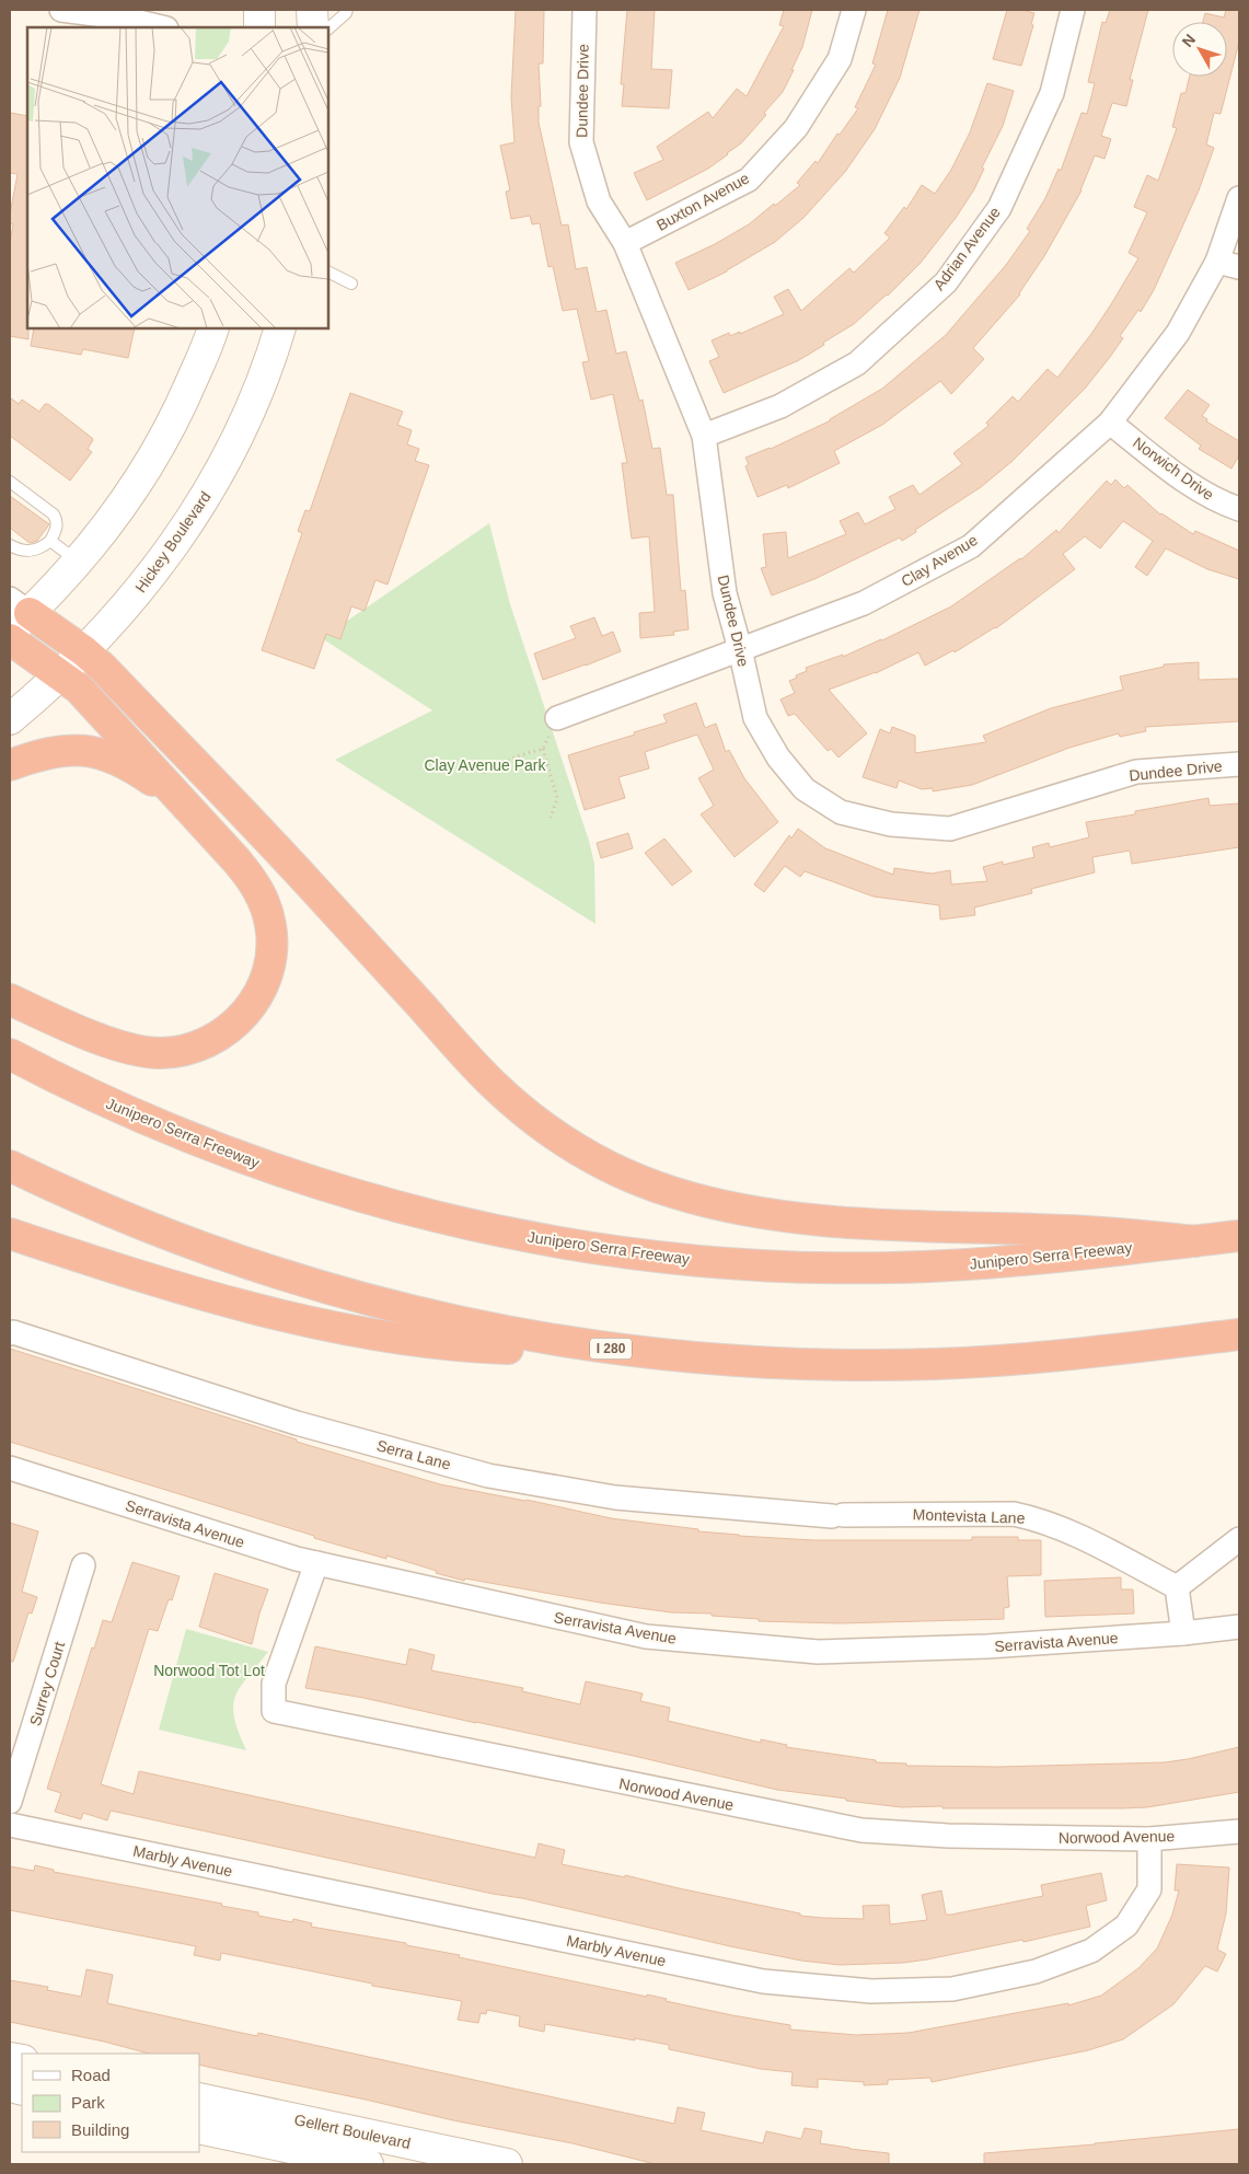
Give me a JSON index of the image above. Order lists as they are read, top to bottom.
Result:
{
  "streets": {
    "highway": ["Junipero Serra Freeway", "I 280"],
    "main road": ["Hickey Boulevard", "Gellert Boulevard"],
    "street": [
      "Dundee Drive",
      "Buxton Avenue",
      "Adrian Avenue",
      "Norwich Drive",
      "Clay Avenue",
      "Serra Lane",
      "Montevista Lane",
      "Serravista Avenue",
      "Surrey Court",
      "Norwood Avenue",
      "Marbly Avenue"
    ]
  },
  "crossings": [
    ["Dundee Drive", "Buxton Avenue"],
    ["Dundee Drive", "Adrian Avenue"],
    ["Dundee Drive", "Clay Avenue"],
    ["Norwich Drive", "Clay Avenue"],
    ["Serra Lane", "Montevista Lane"],
    ["Serravista Avenue", "Norwood Avenue"],
    ["Norwood Avenue", "Marbly Avenue"]
  ],
  "parks": ["Clay Avenue Park", "Norwood Tot Lot"],
  "legend": ["Road", "Park", "Building"],
  "north": "top left"
}
